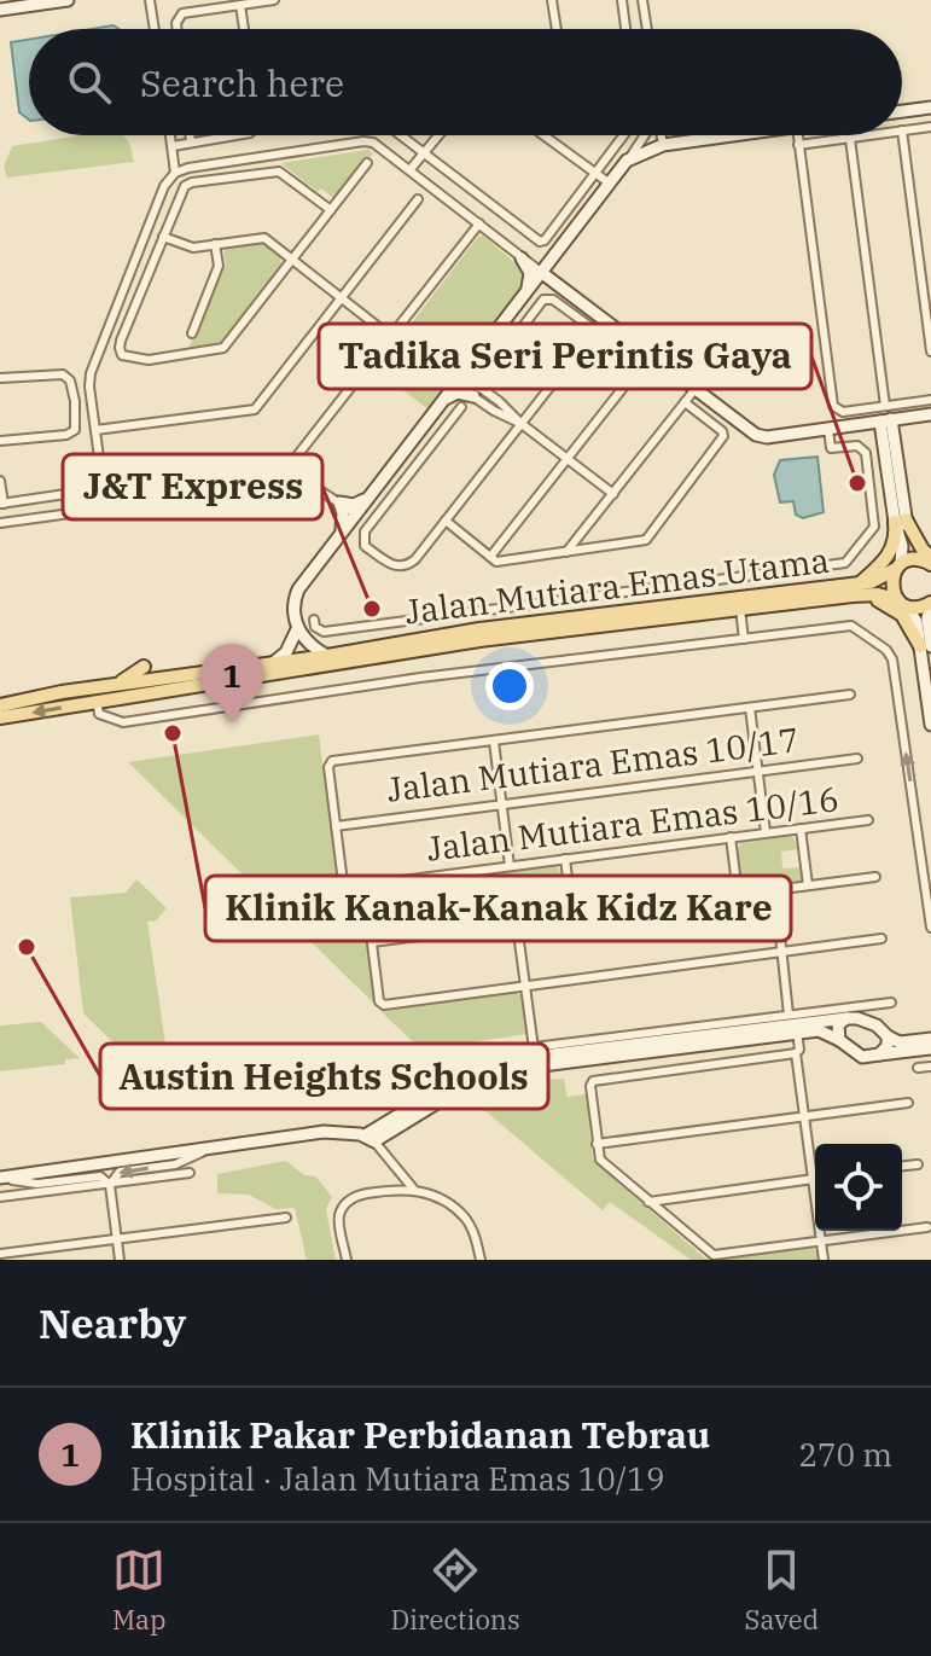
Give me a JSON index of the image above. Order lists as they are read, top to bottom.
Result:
{
  "streets": {
    "main road": ["Jalan Mutiara Emas Utama"],
    "street": ["Jalan Mutiara Emas 10/17", "Jalan Mutiara Emas 10/16"]
  },
  "crossings": [
    ["Jalan Mutiara Emas 10/17", "Jalan Mutiara Emas 10/16"]
  ],
  "places": [
    "Tadika Seri Perintis Gaya",
    "J&T Express",
    "Klinik Kanak-Kanak Kidz Kare",
    "Austin Heights Schools"
  ],
  "page": {
    "search": "Search here",
    "pins": "1",
    "heading": "Nearby",
    "list": [
      {
        "mark": "1",
        "name": "Klinik Pakar Perbidanan Tebrau",
        "note": "Hospital · Jalan Mutiara Emas 10/19",
        "value": "270 m"
      }
    ],
    "nav": ["Map", "Directions", "Saved"]
  }
}
